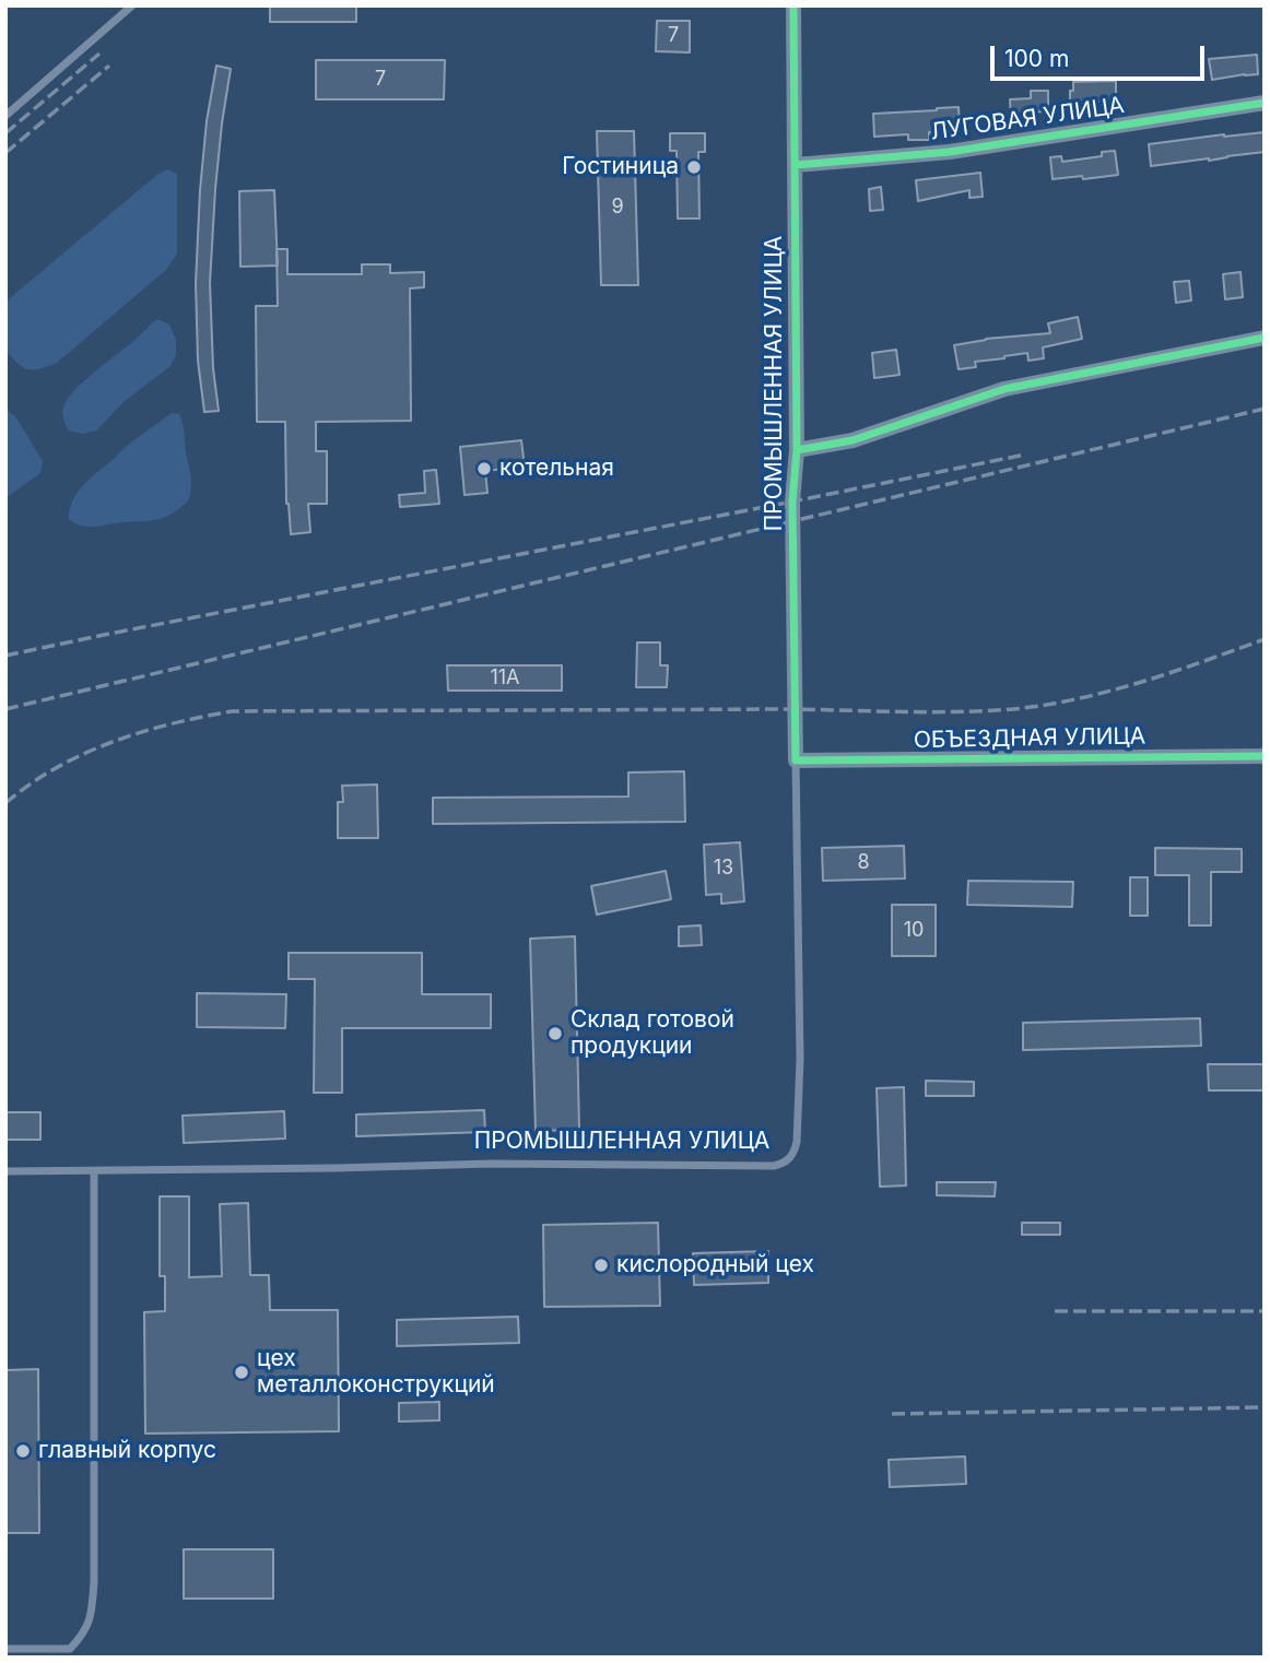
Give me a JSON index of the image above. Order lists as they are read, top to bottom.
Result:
{
  "streets": {
    "street": ["ЛУГОВАЯ УЛИЦА", "ПРОМЫШЛЕННАЯ УЛИЦА", "ОБЪЕЗДНАЯ УЛИЦА"]
  },
  "crossings": [
    ["ЛУГОВАЯ УЛИЦА", "ПРОМЫШЛЕННАЯ УЛИЦА"],
    ["ПРОМЫШЛЕННАЯ УЛИЦА", "ОБЪЕЗДНАЯ УЛИЦА"]
  ],
  "places": [
    "Гостиница",
    "котельная",
    "Склад готовой продукции",
    "кислородный цех",
    "цех металлоконструкций",
    "главный корпус"
  ],
  "house_numbers": [
    "7",
    "7",
    "9",
    "11А",
    "8",
    "13",
    "10"
  ],
  "scale_bar": "100 m"
}
